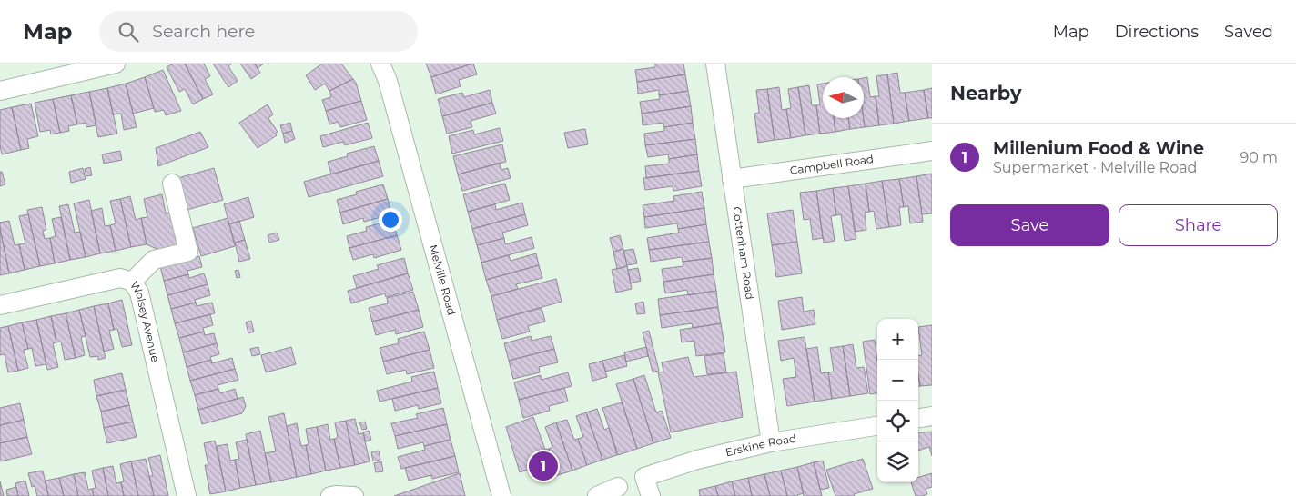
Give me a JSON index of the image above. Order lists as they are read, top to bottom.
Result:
{
  "streets": {
    "street": [
      "Campbell Road",
      "Cottenham Road",
      "Melville Road",
      "Wolsey Avenue",
      "Erskine Road"
    ]
  },
  "crossings": [
    ["Campbell Road", "Cottenham Road"],
    ["Cottenham Road", "Erskine Road"]
  ],
  "north": "left",
  "page": {
    "header": "Map",
    "search": "Search here",
    "nav": ["Map", "Directions", "Saved"],
    "heading": "Nearby",
    "list": [
      {
        "mark": "1",
        "name": "Millenium Food & Wine",
        "note": "Supermarket · Melville Road",
        "value": "90 m"
      }
    ],
    "buttons": ["Save", "Share"],
    "map_buttons": ["+", "−"],
    "pins": "1"
  }
}
